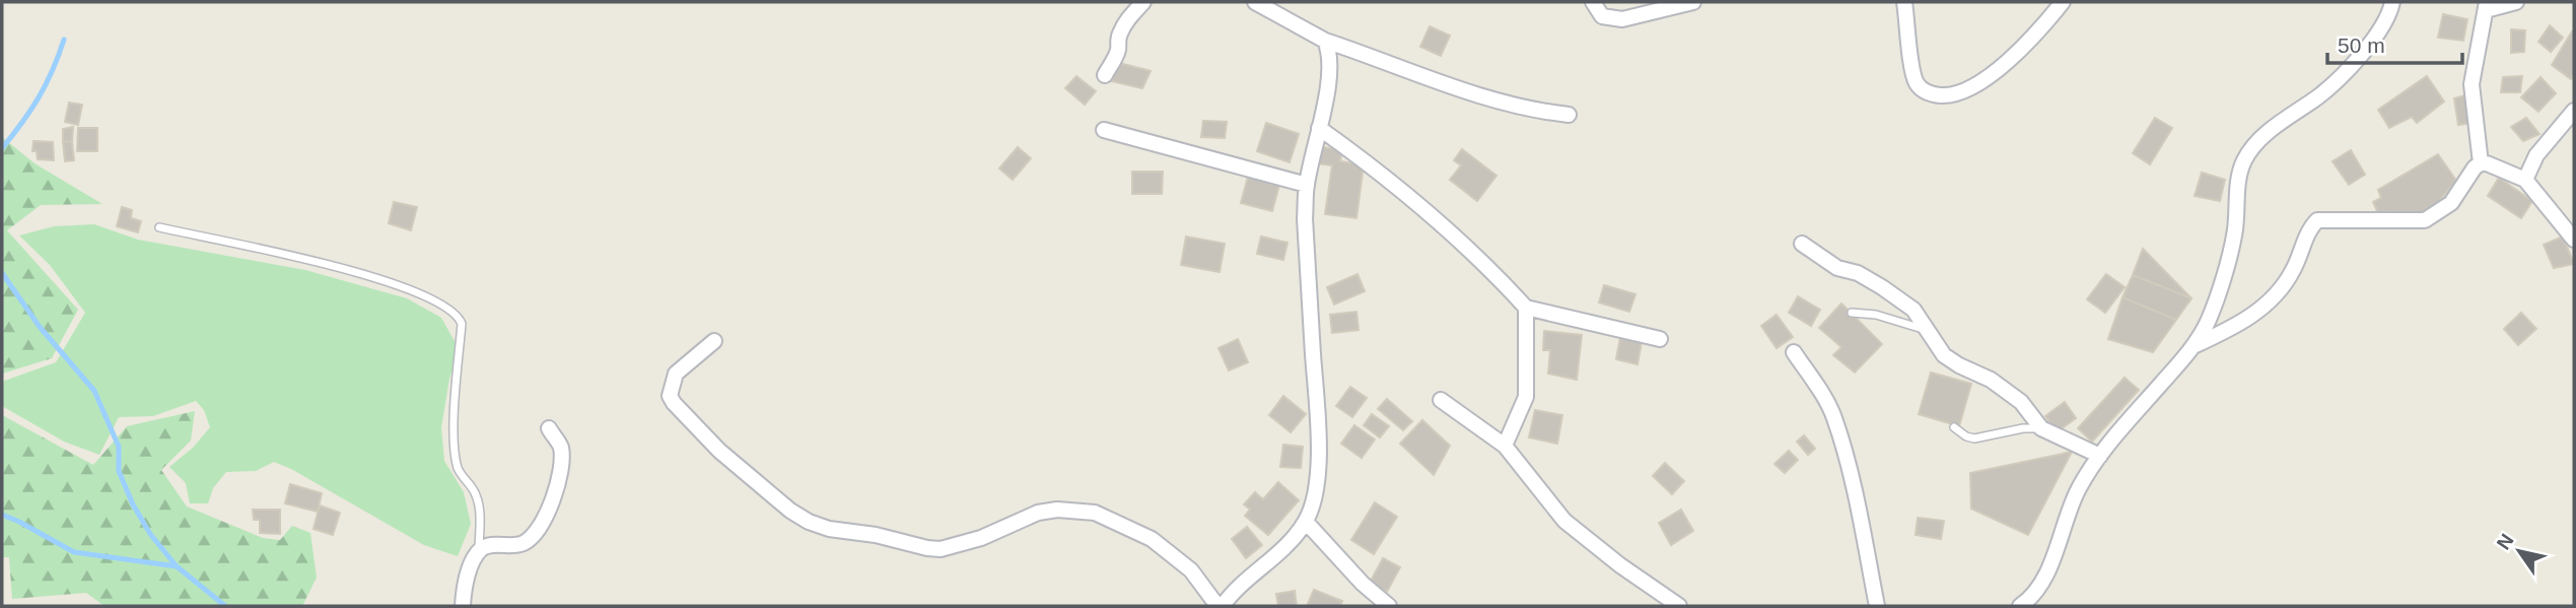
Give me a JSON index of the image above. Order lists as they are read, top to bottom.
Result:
{
  "scale_bar": "50 m",
  "north": "top left"
}
